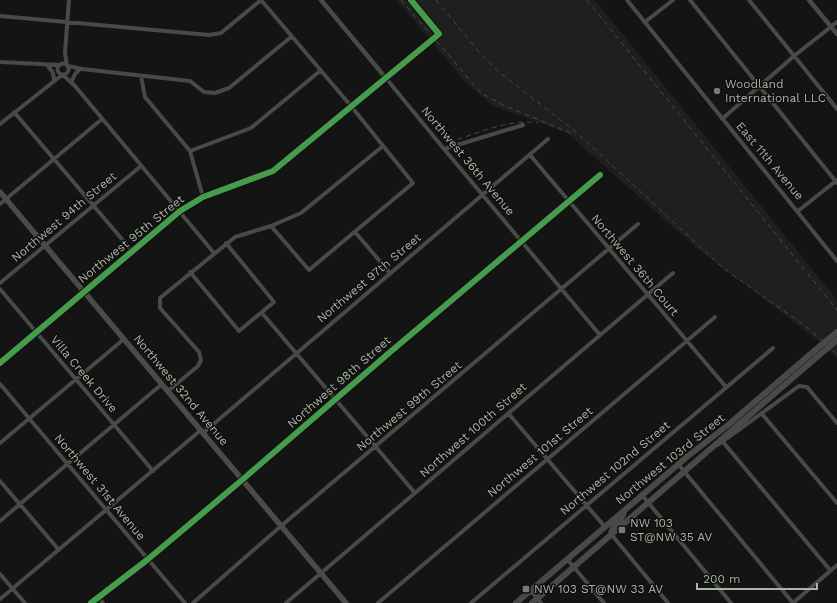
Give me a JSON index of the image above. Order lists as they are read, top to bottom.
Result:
{
  "streets": {
    "main road": ["Northwest 32nd Avenue", "Northwest 103rd Street"],
    "street": [
      "Northwest 36th Avenue",
      "East 11th Avenue",
      "Northwest 94th Street",
      "Northwest 95th Street",
      "Northwest 36th Court",
      "Northwest 97th Street",
      "Villa Creek Drive",
      "Northwest 98th Street",
      "Northwest 99th Street",
      "Northwest 100th Street",
      "Northwest 101st Street",
      "Northwest 102nd Street",
      "Northwest 31st Avenue"
    ]
  },
  "crossings": [
    ["Northwest 36th Avenue", "Northwest 95th Street"],
    ["Northwest 36th Avenue", "Northwest 97th Street"],
    ["Northwest 36th Avenue", "Northwest 98th Street"],
    ["Northwest 36th Avenue", "Northwest 99th Street"],
    ["Northwest 36th Avenue", "Northwest 100th Street"],
    ["Northwest 94th Street", "Northwest 32nd Avenue"],
    ["Northwest 95th Street", "Villa Creek Drive"],
    ["Northwest 95th Street", "Northwest 32nd Avenue"],
    ["Northwest 36th Court", "Northwest 97th Street"],
    ["Northwest 36th Court", "Northwest 98th Street"],
    ["Northwest 36th Court", "Northwest 99th Street"],
    ["Northwest 36th Court", "Northwest 100th Street"],
    ["Northwest 36th Court", "Northwest 101st Street"],
    ["Northwest 36th Court", "Northwest 102nd Street"],
    ["Northwest 97th Street", "Villa Creek Drive"],
    ["Northwest 97th Street", "Northwest 32nd Avenue"],
    ["Northwest 97th Street", "Northwest 31st Avenue"],
    ["Northwest 98th Street", "Northwest 32nd Avenue"],
    ["Northwest 98th Street", "Northwest 31st Avenue"],
    ["Northwest 32nd Avenue", "Northwest 99th Street"],
    ["Northwest 32nd Avenue", "Northwest 100th Street"]
  ],
  "places": {
    "other": ["Woodland International LLC"],
    "transit": ["NW 103 ST@NW 35 AV", "NW 103 ST@NW 33 AV"]
  },
  "scale_bar": "200 m"
}
